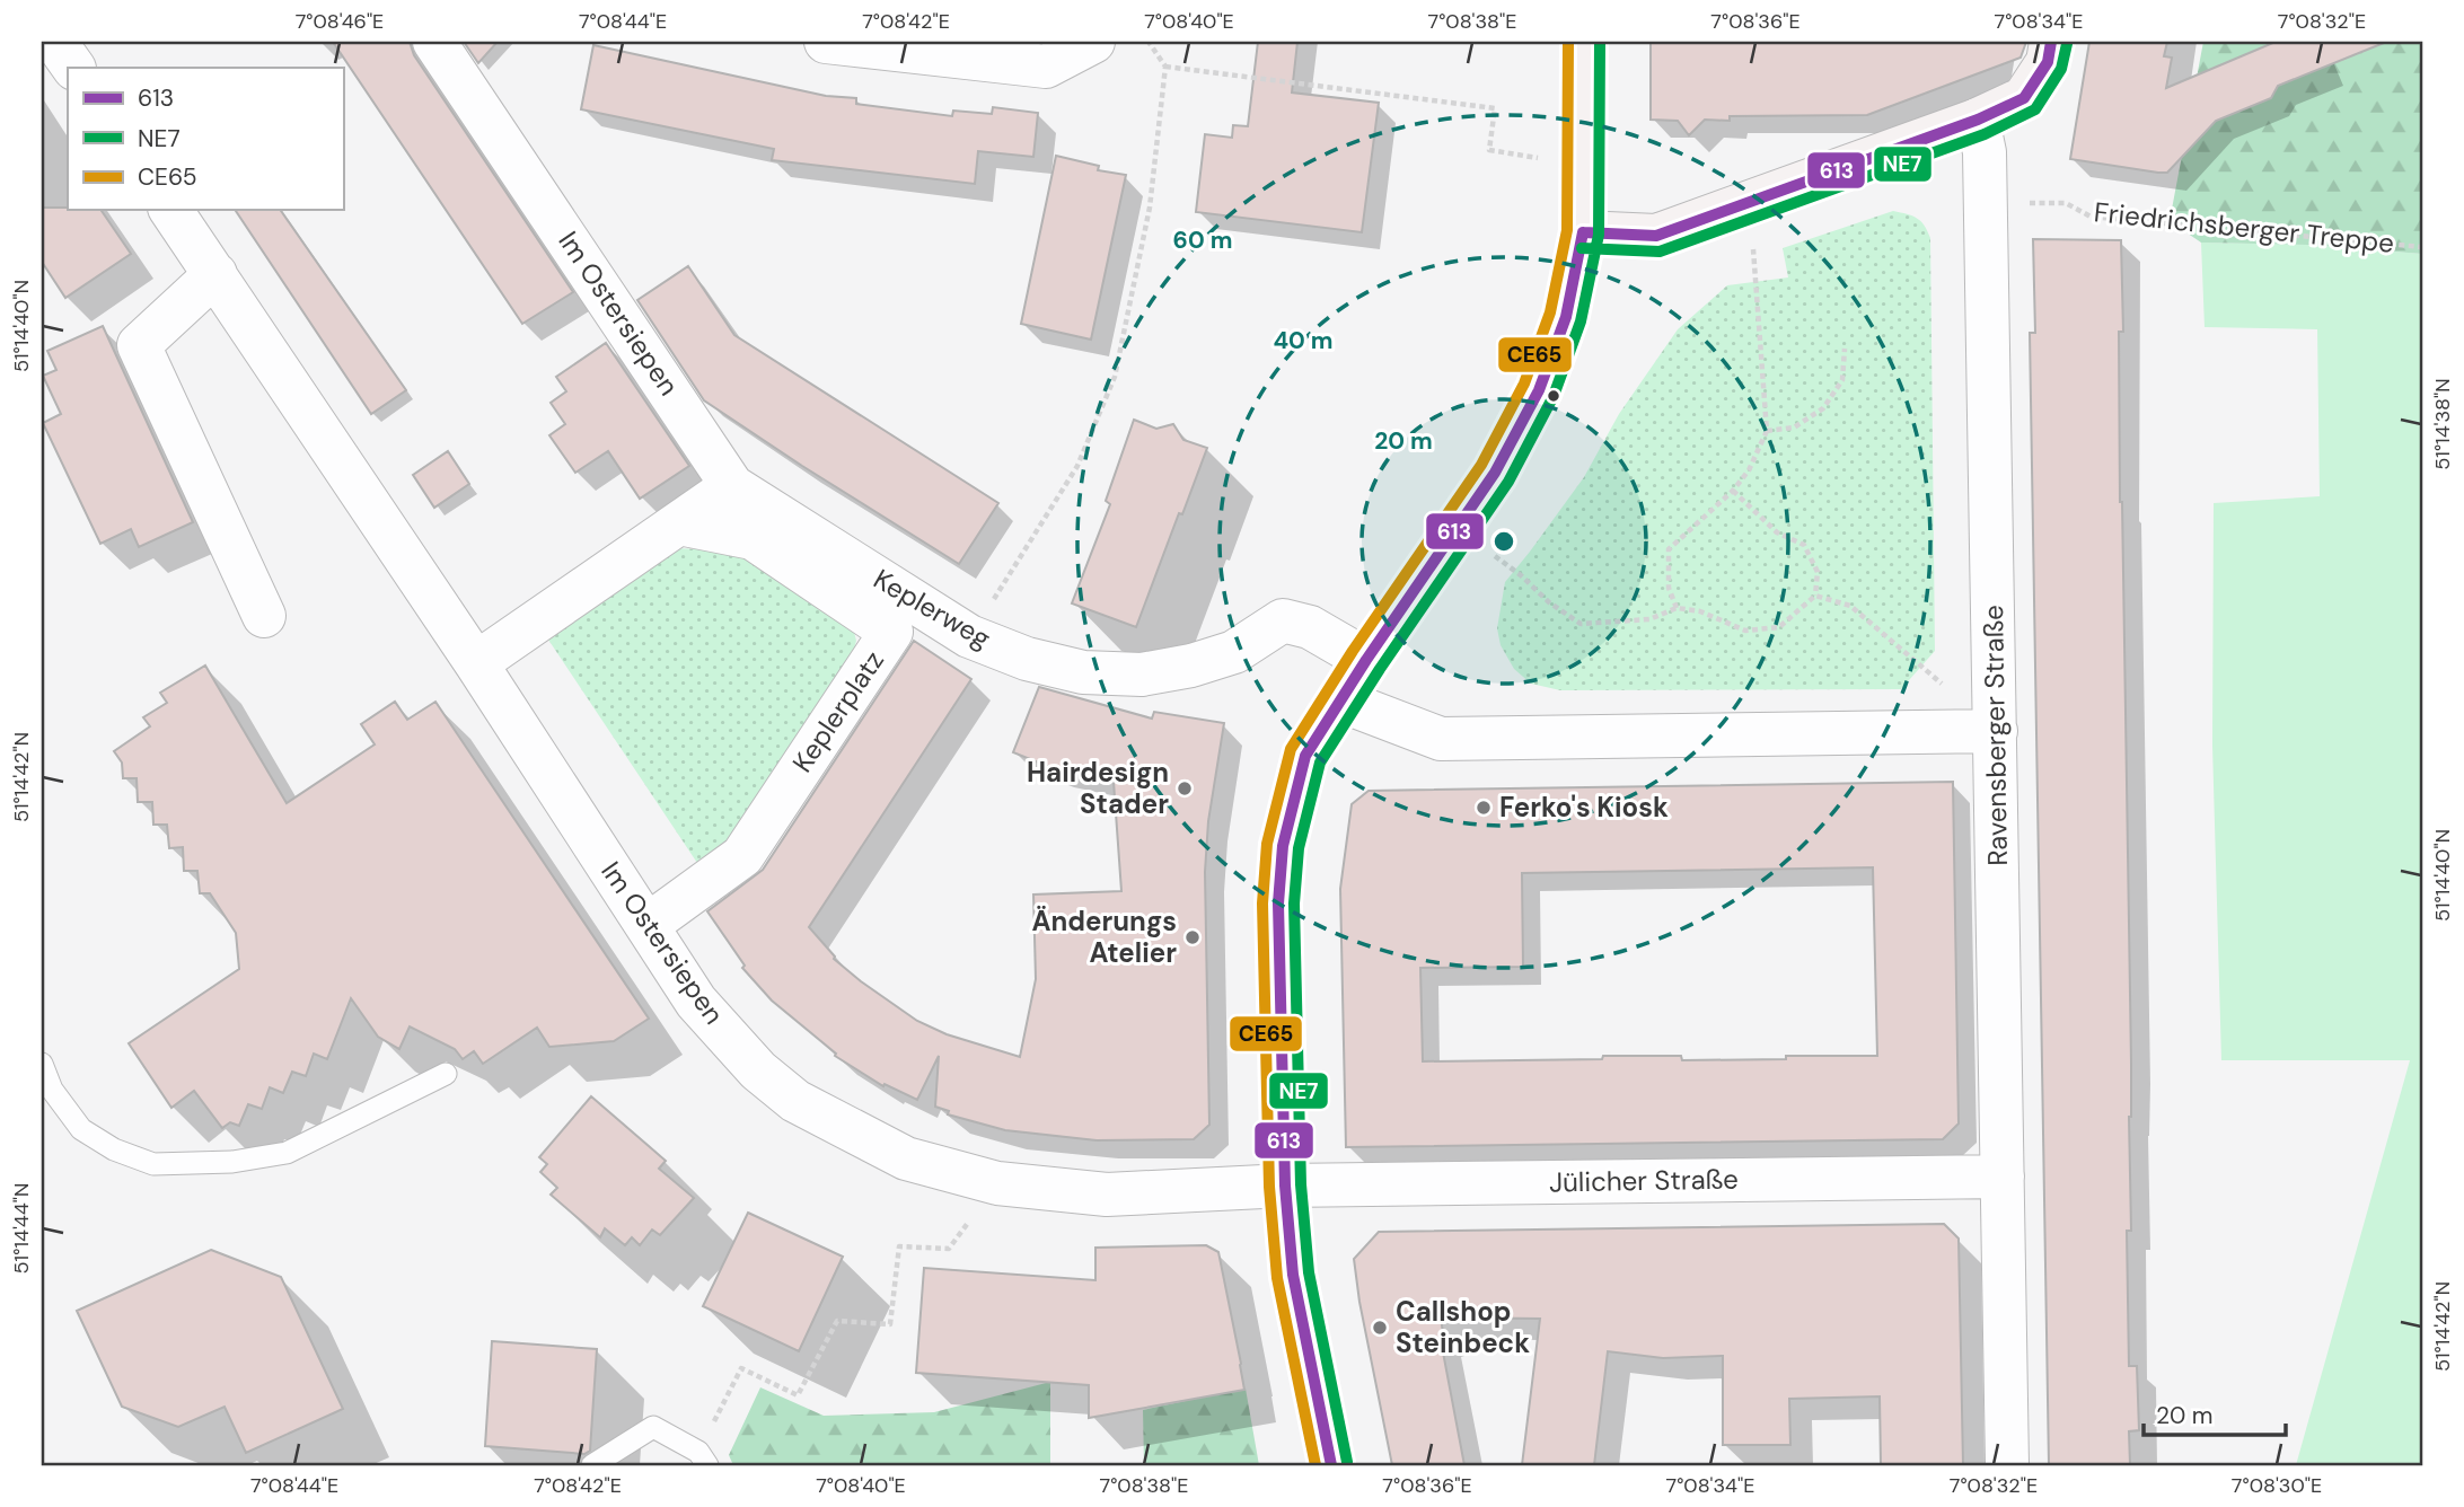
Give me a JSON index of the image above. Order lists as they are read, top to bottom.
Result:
{
  "streets": {
    "street": [
      "Im Ostersiepen",
      "Keplerweg",
      "Keplerplatz",
      "Ravensberger Straße",
      "Jülicher Straße"
    ],
    "path": ["Friedrichsberger Treppe"]
  },
  "crossings": [
    ["Im Ostersiepen", "Keplerweg"],
    ["Im Ostersiepen", "Keplerplatz"],
    ["Im Ostersiepen", "Jülicher Straße"],
    ["Ravensberger Straße", "Jülicher Straße"]
  ],
  "places": [
    "Hairdesign Stader",
    "Ferko's Kiosk",
    "Änderungs Atelier",
    "Callshop Steinbeck"
  ],
  "lines": ["transit line 613", "transit line NE7", "transit line CE65"],
  "legend": ["613", "NE7", "CE65"],
  "scale_bar": "20 m",
  "coordinates": [
    "7°08'46\"E",
    "7°08'44\"E",
    "7°08'42\"E",
    "7°08'40\"E",
    "7°08'38\"E",
    "7°08'36\"E",
    "7°08'34\"E",
    "7°08'32\"E",
    "51°14'40\"N",
    "51°14'38\"N",
    "51°14'42\"N",
    "51°14'44\"N",
    "7°08'30\"E"
  ],
  "rings": ["60 m", "40 m", "20 m"]
}
